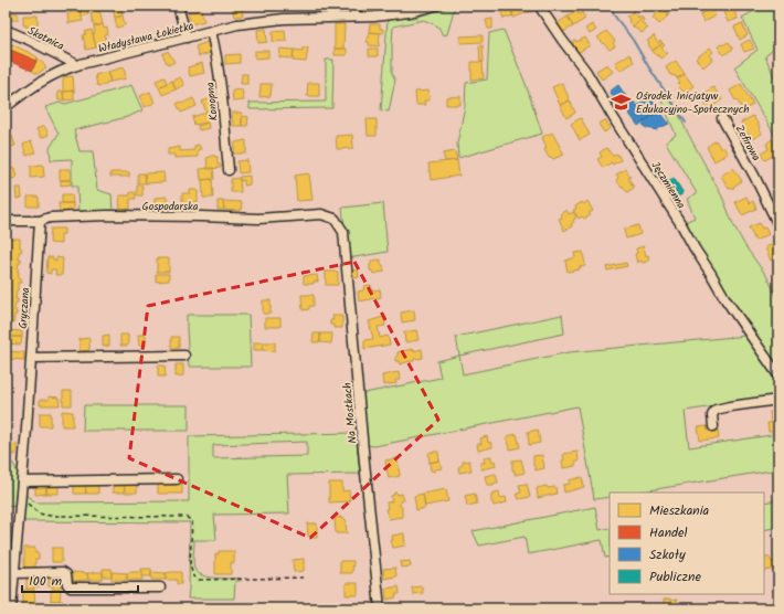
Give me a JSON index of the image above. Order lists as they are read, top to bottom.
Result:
{
  "streets": {
    "street": [
      "Władysława Łokietka",
      "Skotnica",
      "Konopna",
      "Zefirowa",
      "Jęczmienna",
      "Gospodarska",
      "Gryczana",
      "Na Mostkach"
    ]
  },
  "crossings": [
    ["Władysława Łokietka", "Skotnica"],
    ["Władysława Łokietka", "Konopna"],
    ["Gospodarska", "Gryczana"],
    ["Gospodarska", "Na Mostkach"]
  ],
  "places": {
    "school or university": ["Ośrodek Inicjatyw Edukacyjno-Społecznych"]
  },
  "legend": [
    "Mieszkania",
    "Handel",
    "Szkoły",
    "Publiczne"
  ],
  "scale_bar": "100 m"
}
